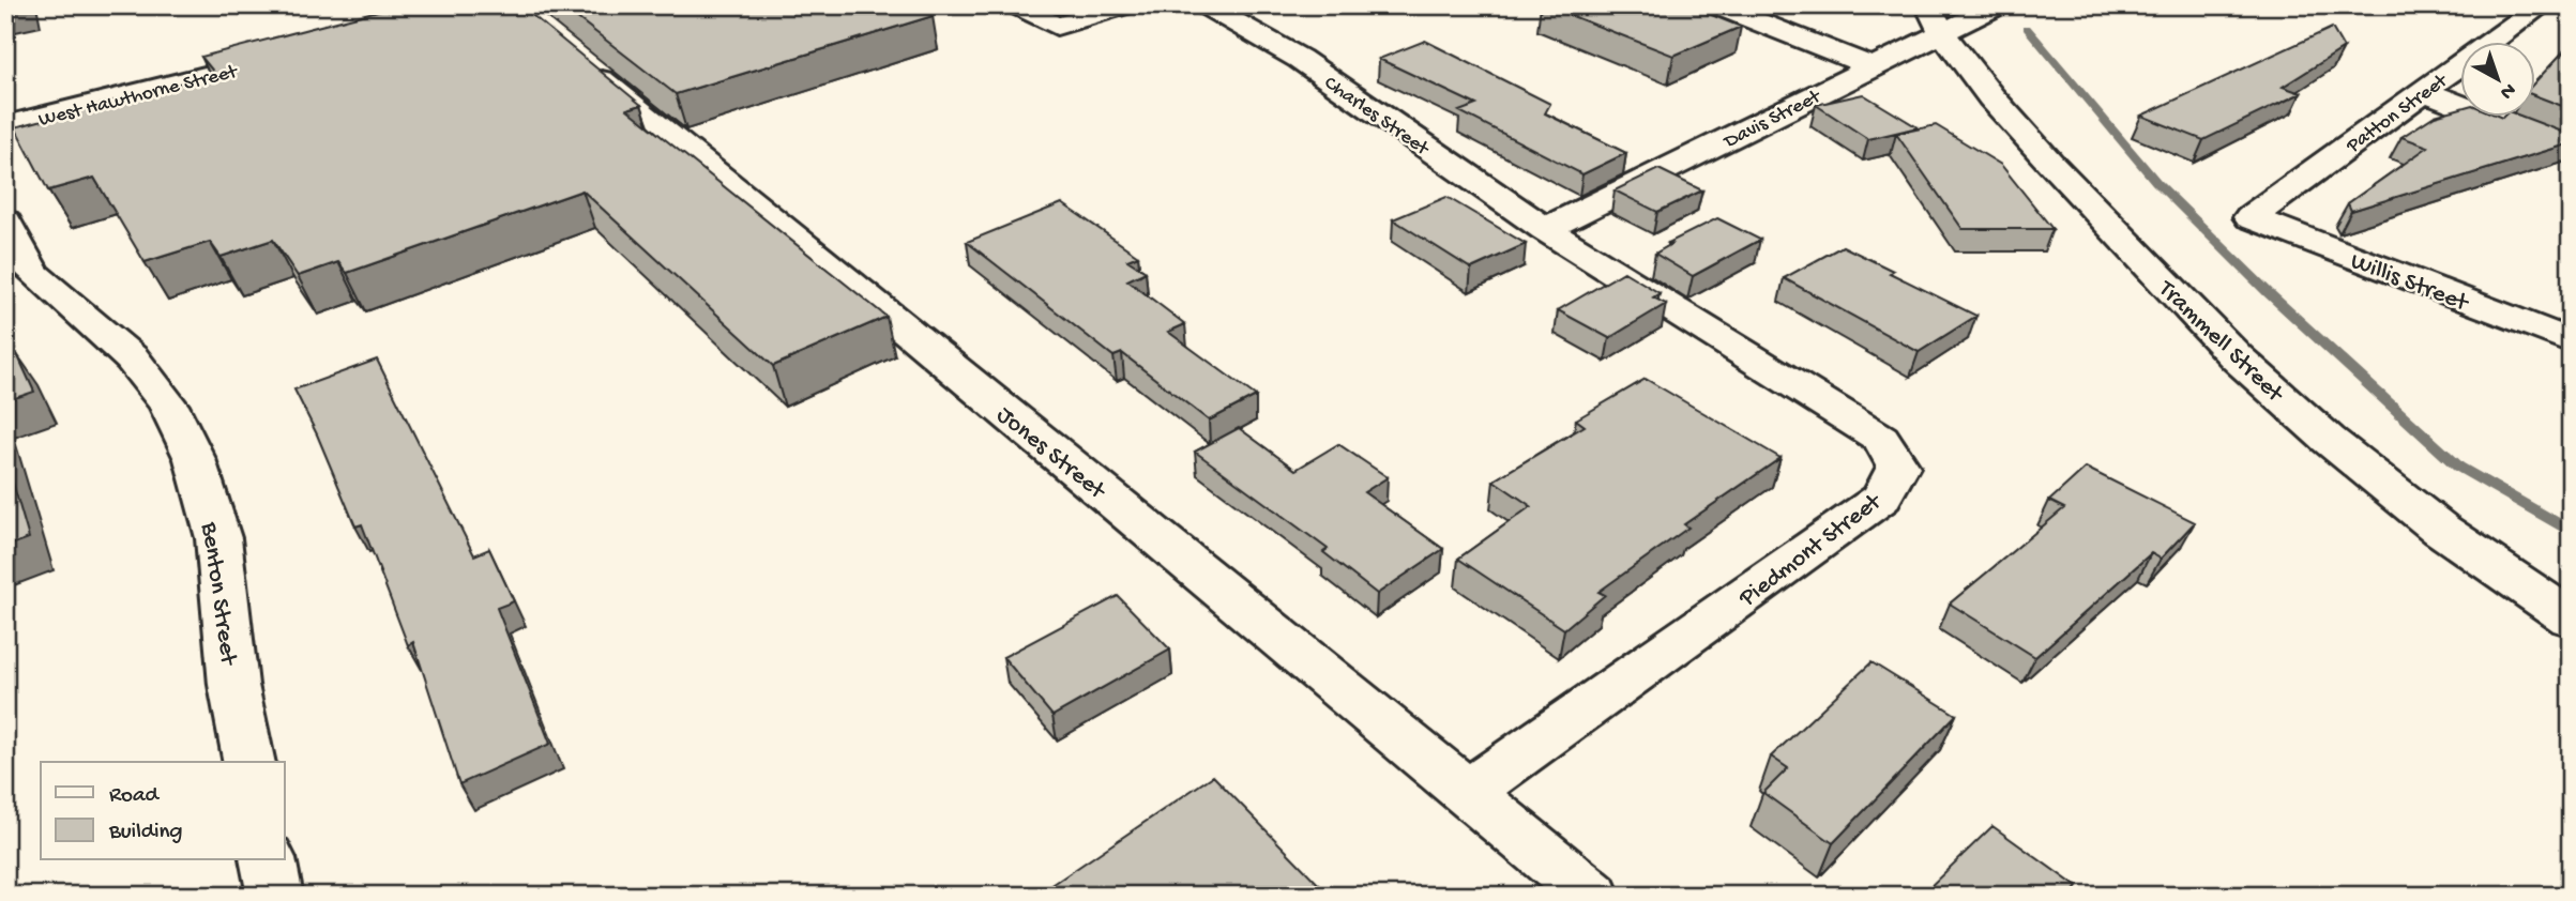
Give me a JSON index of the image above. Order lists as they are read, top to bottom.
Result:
{
  "streets": {
    "street": [
      "West Hawthorne Street",
      "Patton Street",
      "Charles Street",
      "Davis Street",
      "Willis Street",
      "Trammell Street",
      "Jones Street",
      "Piedmont Street",
      "Benton Street"
    ]
  },
  "crossings": [
    ["Patton Street", "Willis Street"],
    ["Charles Street", "Davis Street"],
    ["Charles Street", "Piedmont Street"],
    ["Davis Street", "Trammell Street"],
    ["Davis Street", "Piedmont Street"],
    ["Jones Street", "Piedmont Street"]
  ],
  "legend": ["Road", "Building"],
  "north": "bottom right"
}
